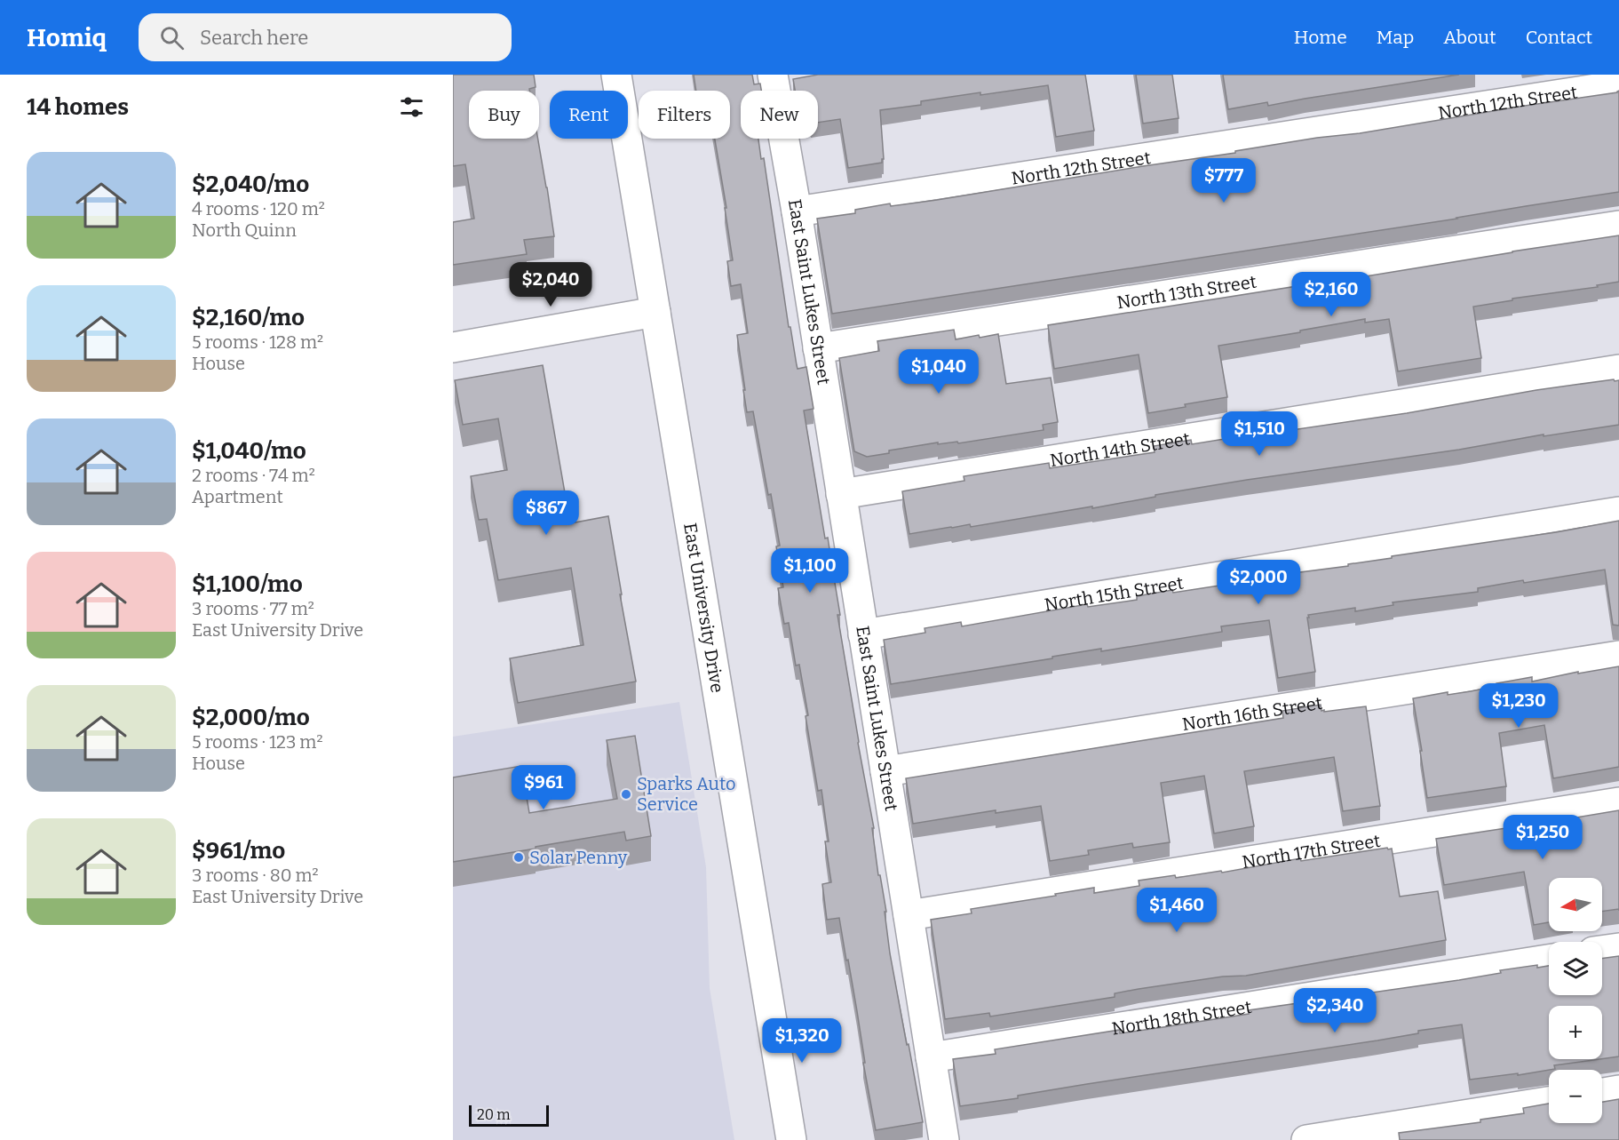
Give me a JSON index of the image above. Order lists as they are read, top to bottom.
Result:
{
  "streets": {
    "main road": [
      "North 12th Street",
      "East Saint Lukes Street",
      "North 13th Street",
      "North 14th Street",
      "North 15th Street",
      "East University Drive",
      "North 16th Street",
      "North 17th Street",
      "North 18th Street"
    ]
  },
  "crossings": [
    ["North 12th Street", "East Saint Lukes Street"],
    ["East Saint Lukes Street", "North 13th Street"],
    ["East Saint Lukes Street", "North 14th Street"],
    ["East Saint Lukes Street", "North 15th Street"],
    ["East Saint Lukes Street", "North 16th Street"],
    ["East Saint Lukes Street", "North 17th Street"],
    ["East Saint Lukes Street", "North 18th Street"]
  ],
  "places": ["Sparks Auto Service", "Solar Penny"],
  "scale_bar": "20 m",
  "north": "left",
  "page": {
    "header": "Homiq",
    "search": "Search here",
    "nav": [
      "Home",
      "Map",
      "About",
      "Contact"
    ],
    "heading": "14 homes",
    "chip": [
      "Buy",
      "Rent",
      "Filters",
      "New"
    ],
    "list": [
      {
        "name": "$2,040/mo",
        "note": "4 rooms · 120 m² · North Quinn"
      },
      {
        "name": "$2,160/mo",
        "note": "5 rooms · 128 m² · House"
      },
      {
        "name": "$1,040/mo",
        "note": "2 rooms · 74 m² · Apartment"
      },
      {
        "name": "$1,100/mo",
        "note": "3 rooms · 77 m² · East University Drive"
      },
      {
        "name": "$2,000/mo",
        "note": "5 rooms · 123 m² · House"
      },
      {
        "name": "$961/mo",
        "note": "3 rooms · 80 m² · East University Drive"
      }
    ],
    "price": [
      "$777",
      "$2,040",
      "$2,160",
      "$1,040",
      "$1,510",
      "$867",
      "$1,100",
      "$2,000",
      "$1,230",
      "$961",
      "$1,250",
      "$1,460",
      "$2,340",
      "$1,320"
    ],
    "map_buttons": ["+", "−"],
    "scale": "20 m"
  }
}
